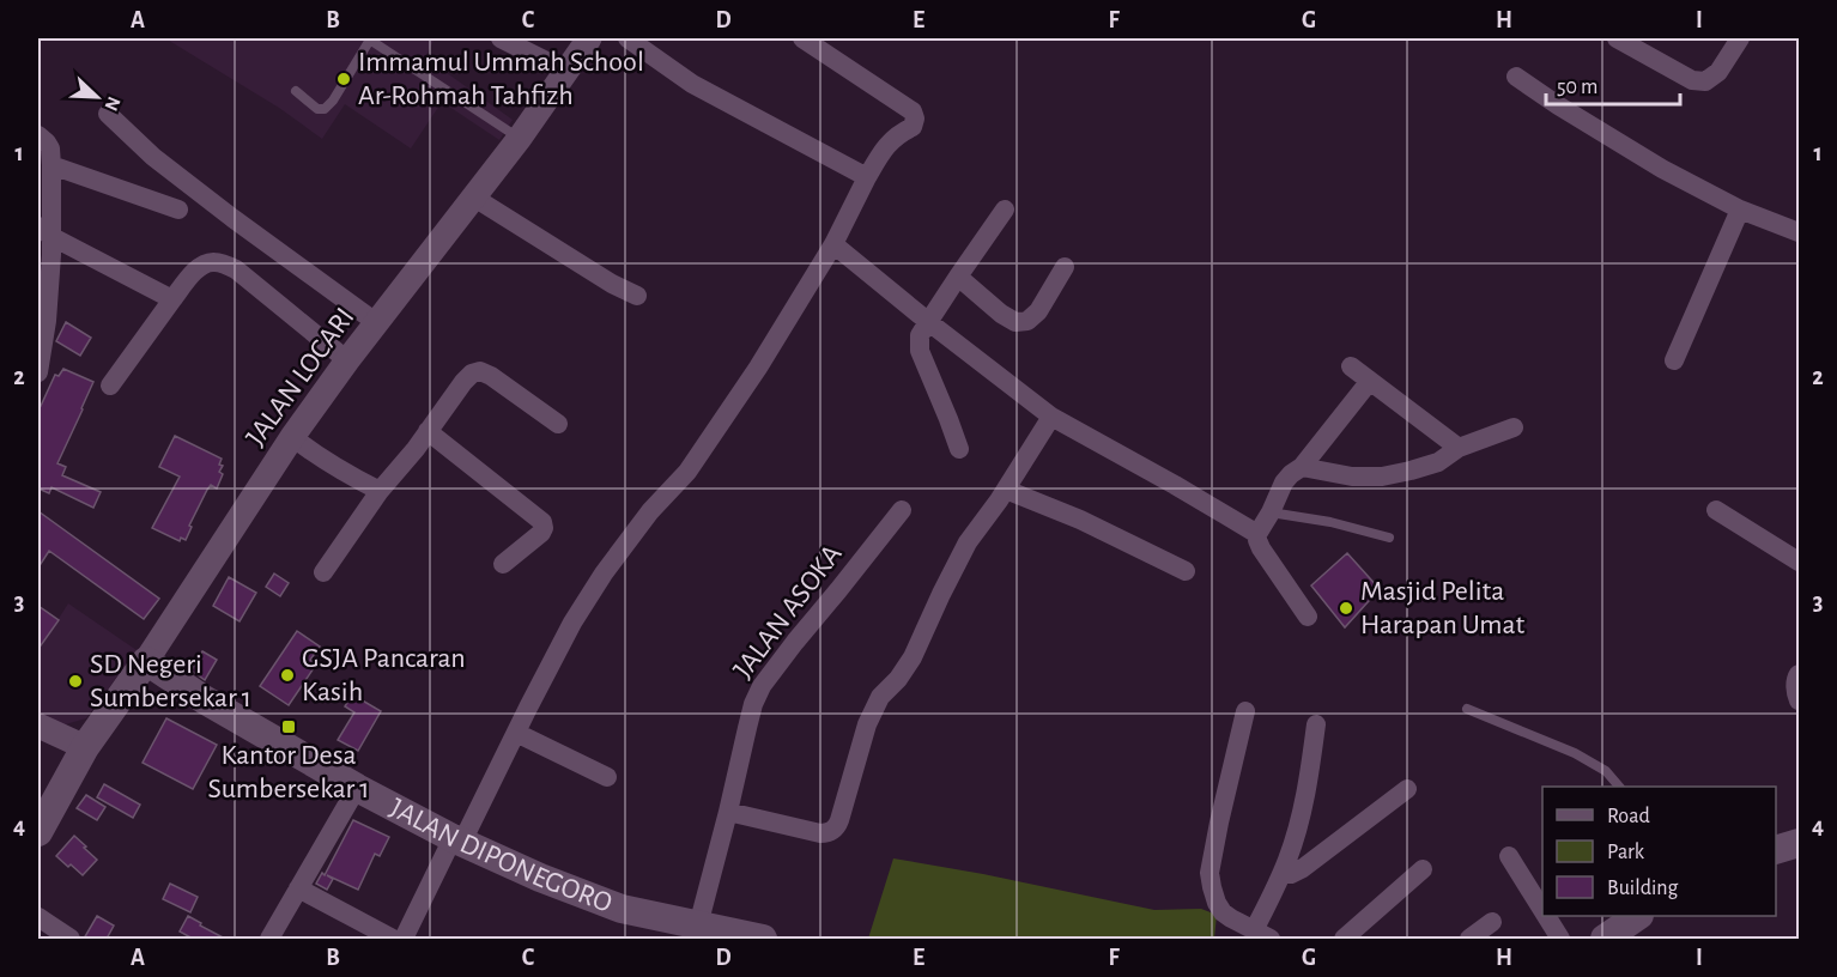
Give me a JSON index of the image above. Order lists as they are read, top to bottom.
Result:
{
  "streets": {
    "main road": ["JALAN DIPONEGORO"],
    "street": ["JALAN LOCARI", "JALAN ASOKA"]
  },
  "crossings": [
    ["JALAN LOCARI", "JALAN DIPONEGORO"],
    ["JALAN ASOKA", "JALAN DIPONEGORO"]
  ],
  "places": {
    "other": [
      "Immamul Ummah School Ar-Rohmah Tahfizh",
      "Masjid Pelita Harapan Umat",
      "GSJA Pancaran Kasih",
      "SD Negeri Sumbersekar 1"
    ],
    "transit": ["Kantor Desa Sumbersekar 1"]
  },
  "legend": ["Road", "Park", "Building"],
  "scale_bar": "50 m",
  "north": "bottom right",
  "grid": {
    "columns": [
      "A",
      "B",
      "C",
      "D",
      "E",
      "F",
      "G",
      "H",
      "I"
    ],
    "rows": [
      "1",
      "2",
      "3",
      "4"
    ]
  }
}
